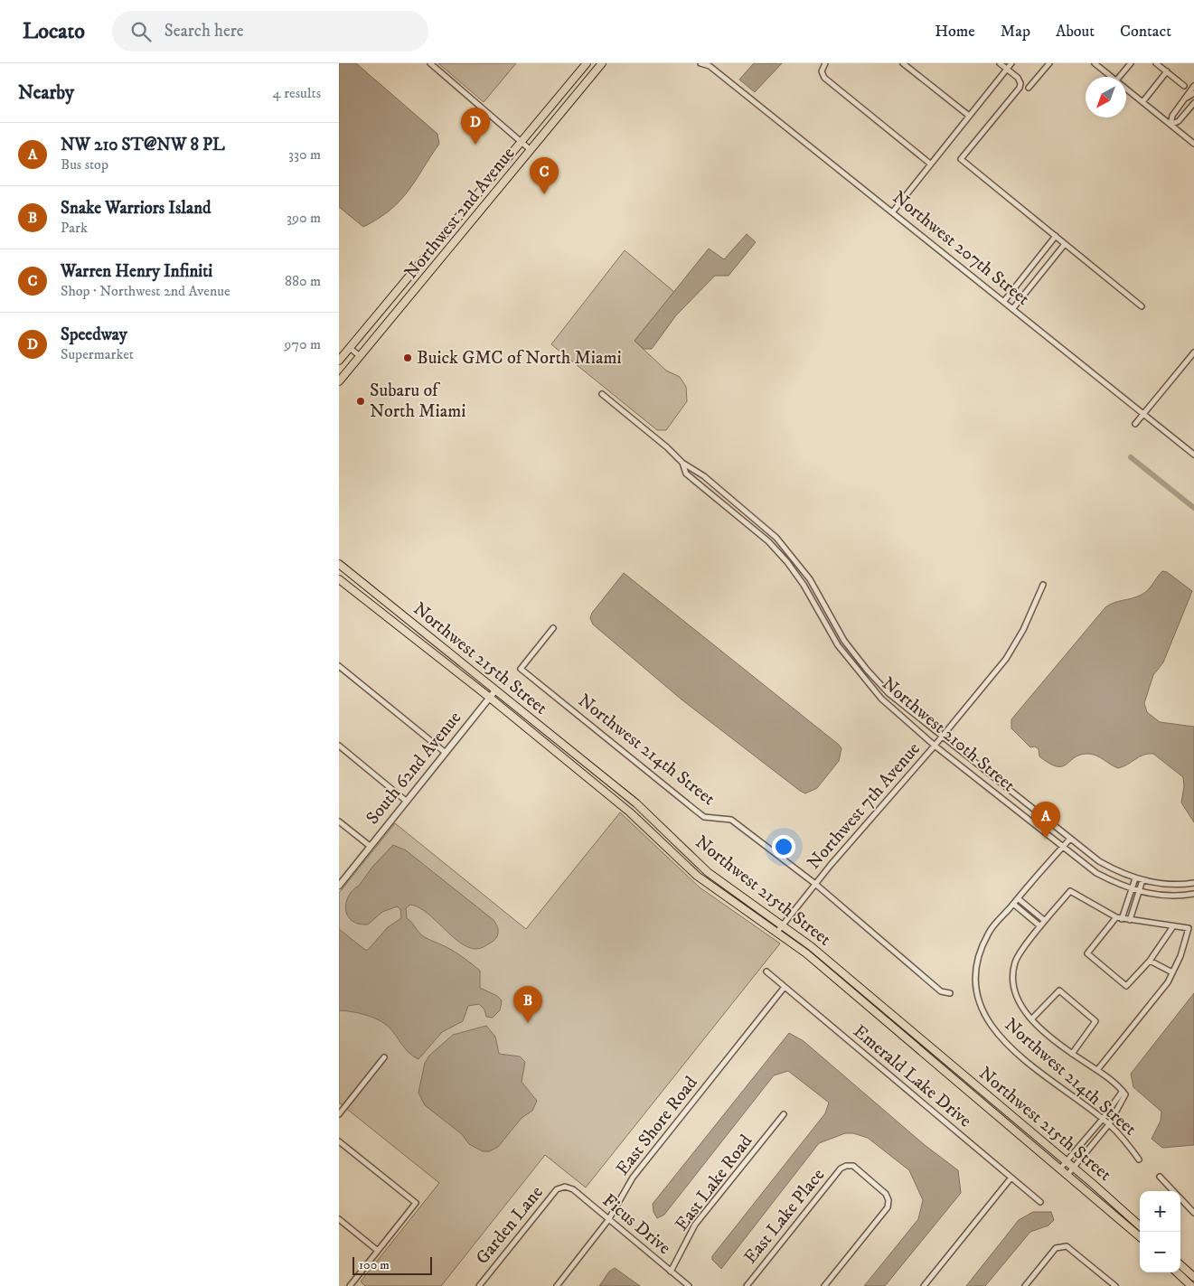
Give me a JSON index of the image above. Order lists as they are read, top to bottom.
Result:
{
  "streets": {
    "main road": ["Northwest 2nd Avenue", "Northwest 215th Street"],
    "street": [
      "Northwest 207th Street",
      "Northwest 210th Street",
      "Northwest 214th Street",
      "South 62nd Avenue",
      "Northwest 7th Avenue",
      "Emerald Lake Drive",
      "East Shore Road",
      "East Lake Road",
      "East Lake Place",
      "Ficus Drive",
      "Garden Lane"
    ]
  },
  "crossings": [
    ["Northwest 215th Street", "South 62nd Avenue"],
    ["Northwest 215th Street", "Northwest 7th Avenue"],
    ["Northwest 210th Street", "Northwest 7th Avenue"],
    ["Northwest 214th Street", "Northwest 7th Avenue"],
    ["Emerald Lake Drive", "East Shore Road"],
    ["East Shore Road", "Ficus Drive"],
    ["East Lake Road", "Ficus Drive"],
    ["Ficus Drive", "Garden Lane"]
  ],
  "places": ["Buick GMC of North Miami", "Subaru of North Miami"],
  "scale_bar": "100 m",
  "north": "bottom left",
  "page": {
    "header": "Locato",
    "search": "Search here",
    "nav": [
      "Home",
      "Map",
      "About",
      "Contact"
    ],
    "heading": ["Nearby", "4 results"],
    "pins": [
      "D",
      "C",
      "A",
      "B"
    ],
    "list": [
      {
        "mark": "A",
        "name": "NW 210 ST@NW 8 PL",
        "note": "Bus stop",
        "value": "330 m"
      },
      {
        "mark": "B",
        "name": "Snake Warriors Island",
        "note": "Park",
        "value": "390 m"
      },
      {
        "mark": "C",
        "name": "Warren Henry Infiniti",
        "note": "Shop · Northwest 2nd Avenue",
        "value": "880 m"
      },
      {
        "mark": "D",
        "name": "Speedway",
        "note": "Supermarket",
        "value": "970 m"
      }
    ],
    "map_buttons": ["+", "−"],
    "scale": "100 m"
  }
}
